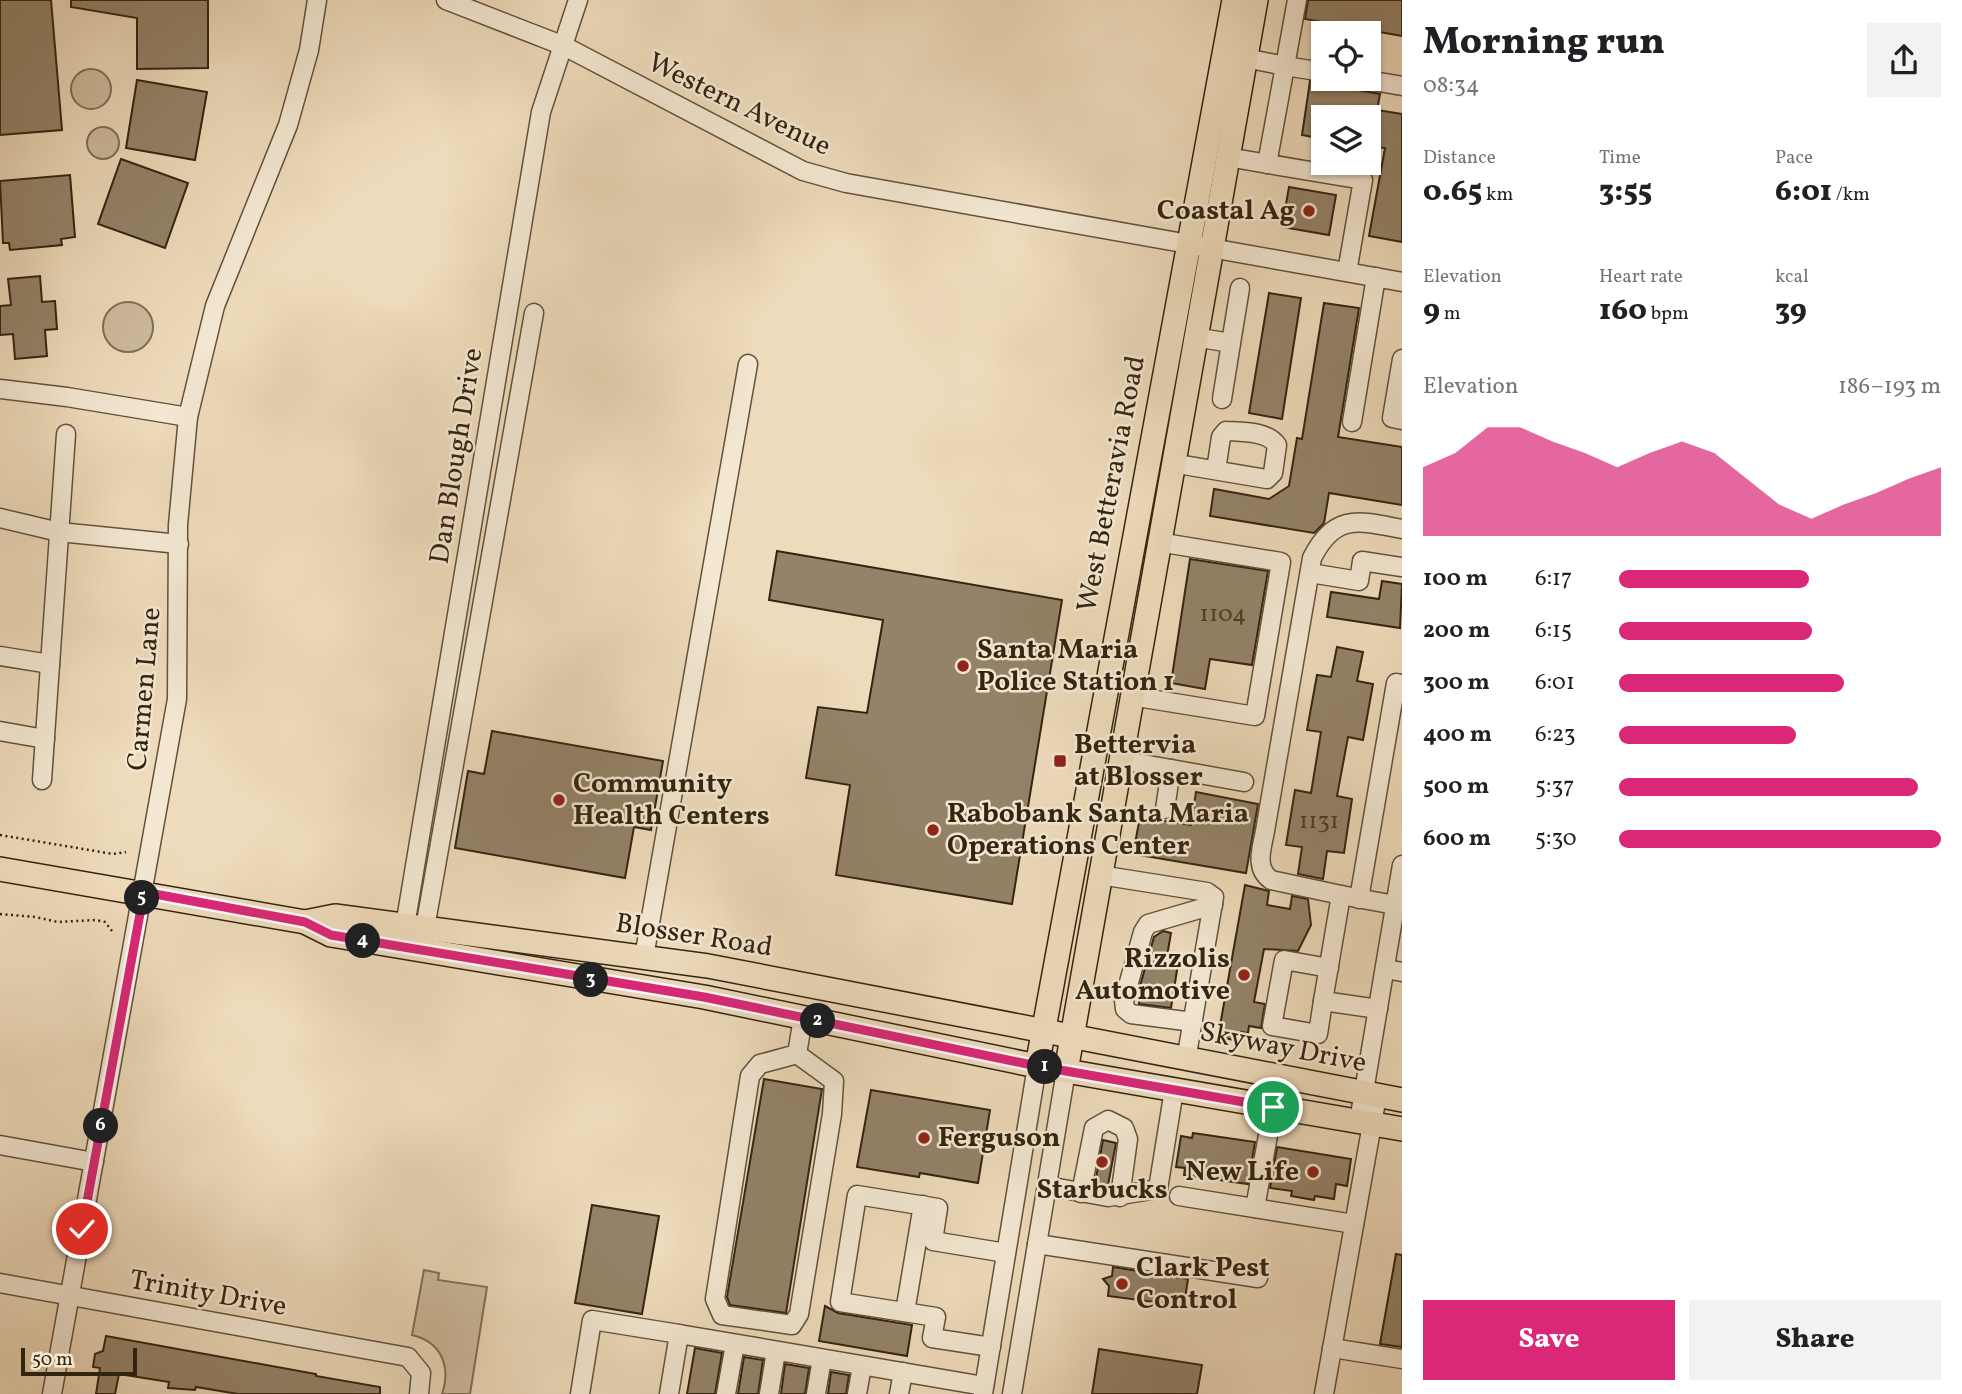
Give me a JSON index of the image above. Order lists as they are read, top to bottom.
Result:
{
  "streets": {
    "main road": ["West Betteravia Road", "Blosser Road", "Skyway Drive"],
    "street": [
      "Western Avenue",
      "Dan Blough Drive",
      "Carmen Lane",
      "Trinity Drive"
    ]
  },
  "crossings": [
    ["Western Avenue", "Dan Blough Drive"],
    ["Western Avenue", "West Betteravia Road"],
    ["Dan Blough Drive", "Blosser Road"],
    ["West Betteravia Road", "Blosser Road"],
    ["West Betteravia Road", "Skyway Drive"],
    ["Carmen Lane", "Blosser Road"],
    ["Carmen Lane", "Trinity Drive"],
    ["Blosser Road", "Skyway Drive"]
  ],
  "places": {
    "other": [
      "Coastal Ag",
      "Santa Maria Police Station 1",
      "Community Health Centers",
      "Rabobank Santa Maria Operations Center",
      "Rizzolis Automotive",
      "Ferguson",
      "Starbucks",
      "New Life",
      "Clark Pest Control"
    ],
    "transit": ["Bettervia at Blosser"]
  },
  "house_numbers": ["1104", "1131"],
  "scale_bar": "50 m",
  "page": {
    "heading": ["Morning run", "08:34"],
    "stats": [
      ["Distance", "0.65 km"],
      ["Time", "3:55"],
      ["Pace", "6:01 /km"],
      ["Elevation", "9 m"],
      ["Heart rate", "160 bpm"],
      ["kcal", "39"]
    ],
    "chart": ["Elevation", "186–193 m"],
    "list": [
      {
        "name": "100 m",
        "note": "6:17"
      },
      {
        "name": "200 m",
        "note": "6:15"
      },
      {
        "name": "300 m",
        "note": "6:01"
      },
      {
        "name": "400 m",
        "note": "6:23"
      },
      {
        "name": "500 m",
        "note": "5:37"
      },
      {
        "name": "600 m",
        "note": "5:30"
      }
    ],
    "pins": [
      "5",
      "4",
      "3",
      "2",
      "1",
      "6"
    ],
    "buttons": ["Save", "Share"],
    "scale": "50 m"
  }
}
